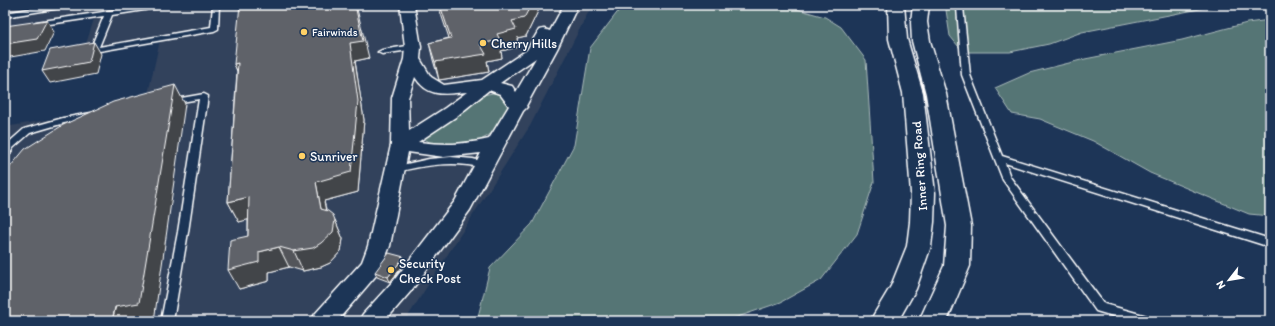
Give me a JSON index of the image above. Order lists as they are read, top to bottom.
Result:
{
  "streets": {
    "main road": ["Inner Ring Road"]
  },
  "places": [
    "Fairwinds",
    "Cherry Hills",
    "Sunriver",
    "Security Check Post"
  ],
  "north": "bottom left"
}
